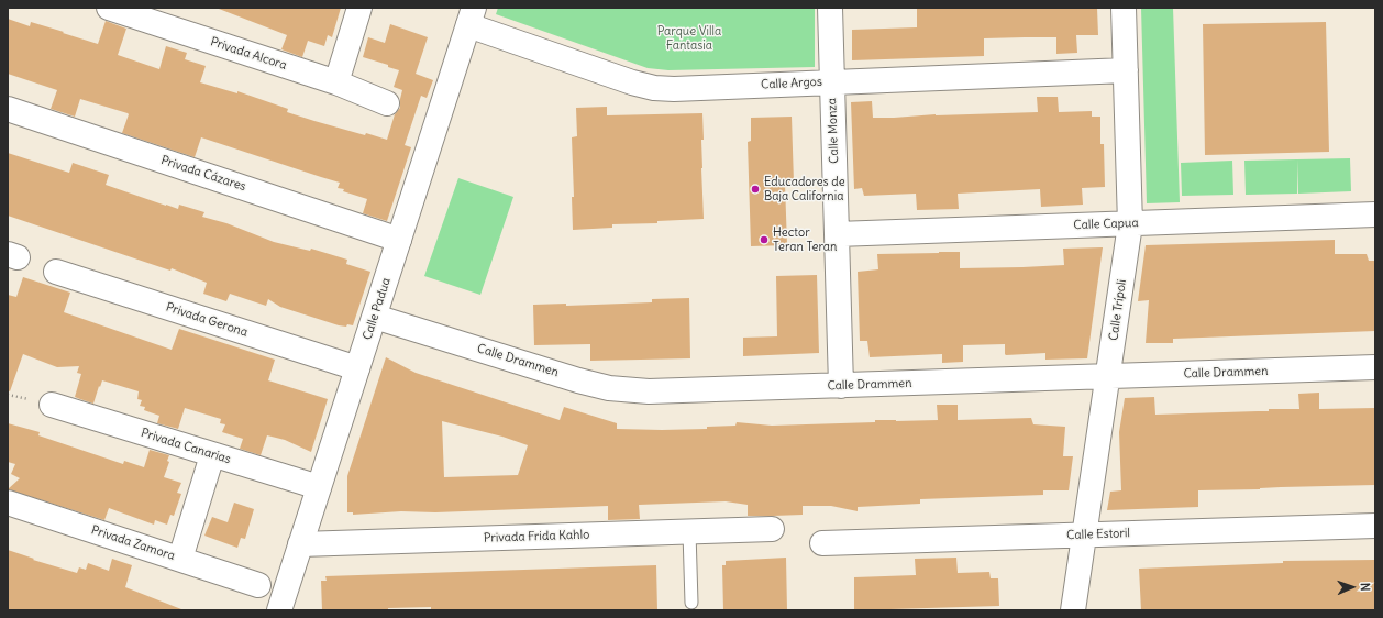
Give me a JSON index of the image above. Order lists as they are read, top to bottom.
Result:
{
  "streets": {
    "street": [
      "Privada Alcora",
      "Calle Argos",
      "Calle Monza",
      "Privada Cázares",
      "Calle Capua",
      "Calle Padua",
      "Calle Trípoli",
      "Privada Gerona",
      "Calle Drammen",
      "Privada Canarias",
      "Calle Estoril",
      "Privada Frida Kahlo",
      "Privada Zamora"
    ]
  },
  "crossings": [
    ["Calle Argos", "Calle Monza"],
    ["Calle Argos", "Calle Padua"],
    ["Calle Argos", "Calle Trípoli"],
    ["Calle Monza", "Calle Capua"],
    ["Calle Monza", "Calle Drammen"],
    ["Privada Cázares", "Calle Padua"],
    ["Calle Capua", "Calle Trípoli"],
    ["Calle Padua", "Privada Gerona"],
    ["Calle Padua", "Calle Drammen"],
    ["Calle Padua", "Privada Canarias"],
    ["Calle Padua", "Privada Frida Kahlo"],
    ["Calle Trípoli", "Calle Drammen"],
    ["Calle Trípoli", "Calle Estoril"]
  ],
  "parks": ["Parque Villa Fantasia"],
  "places": ["Educadores de Baja California", "Hector Teran Teran"],
  "north": "right"
}
